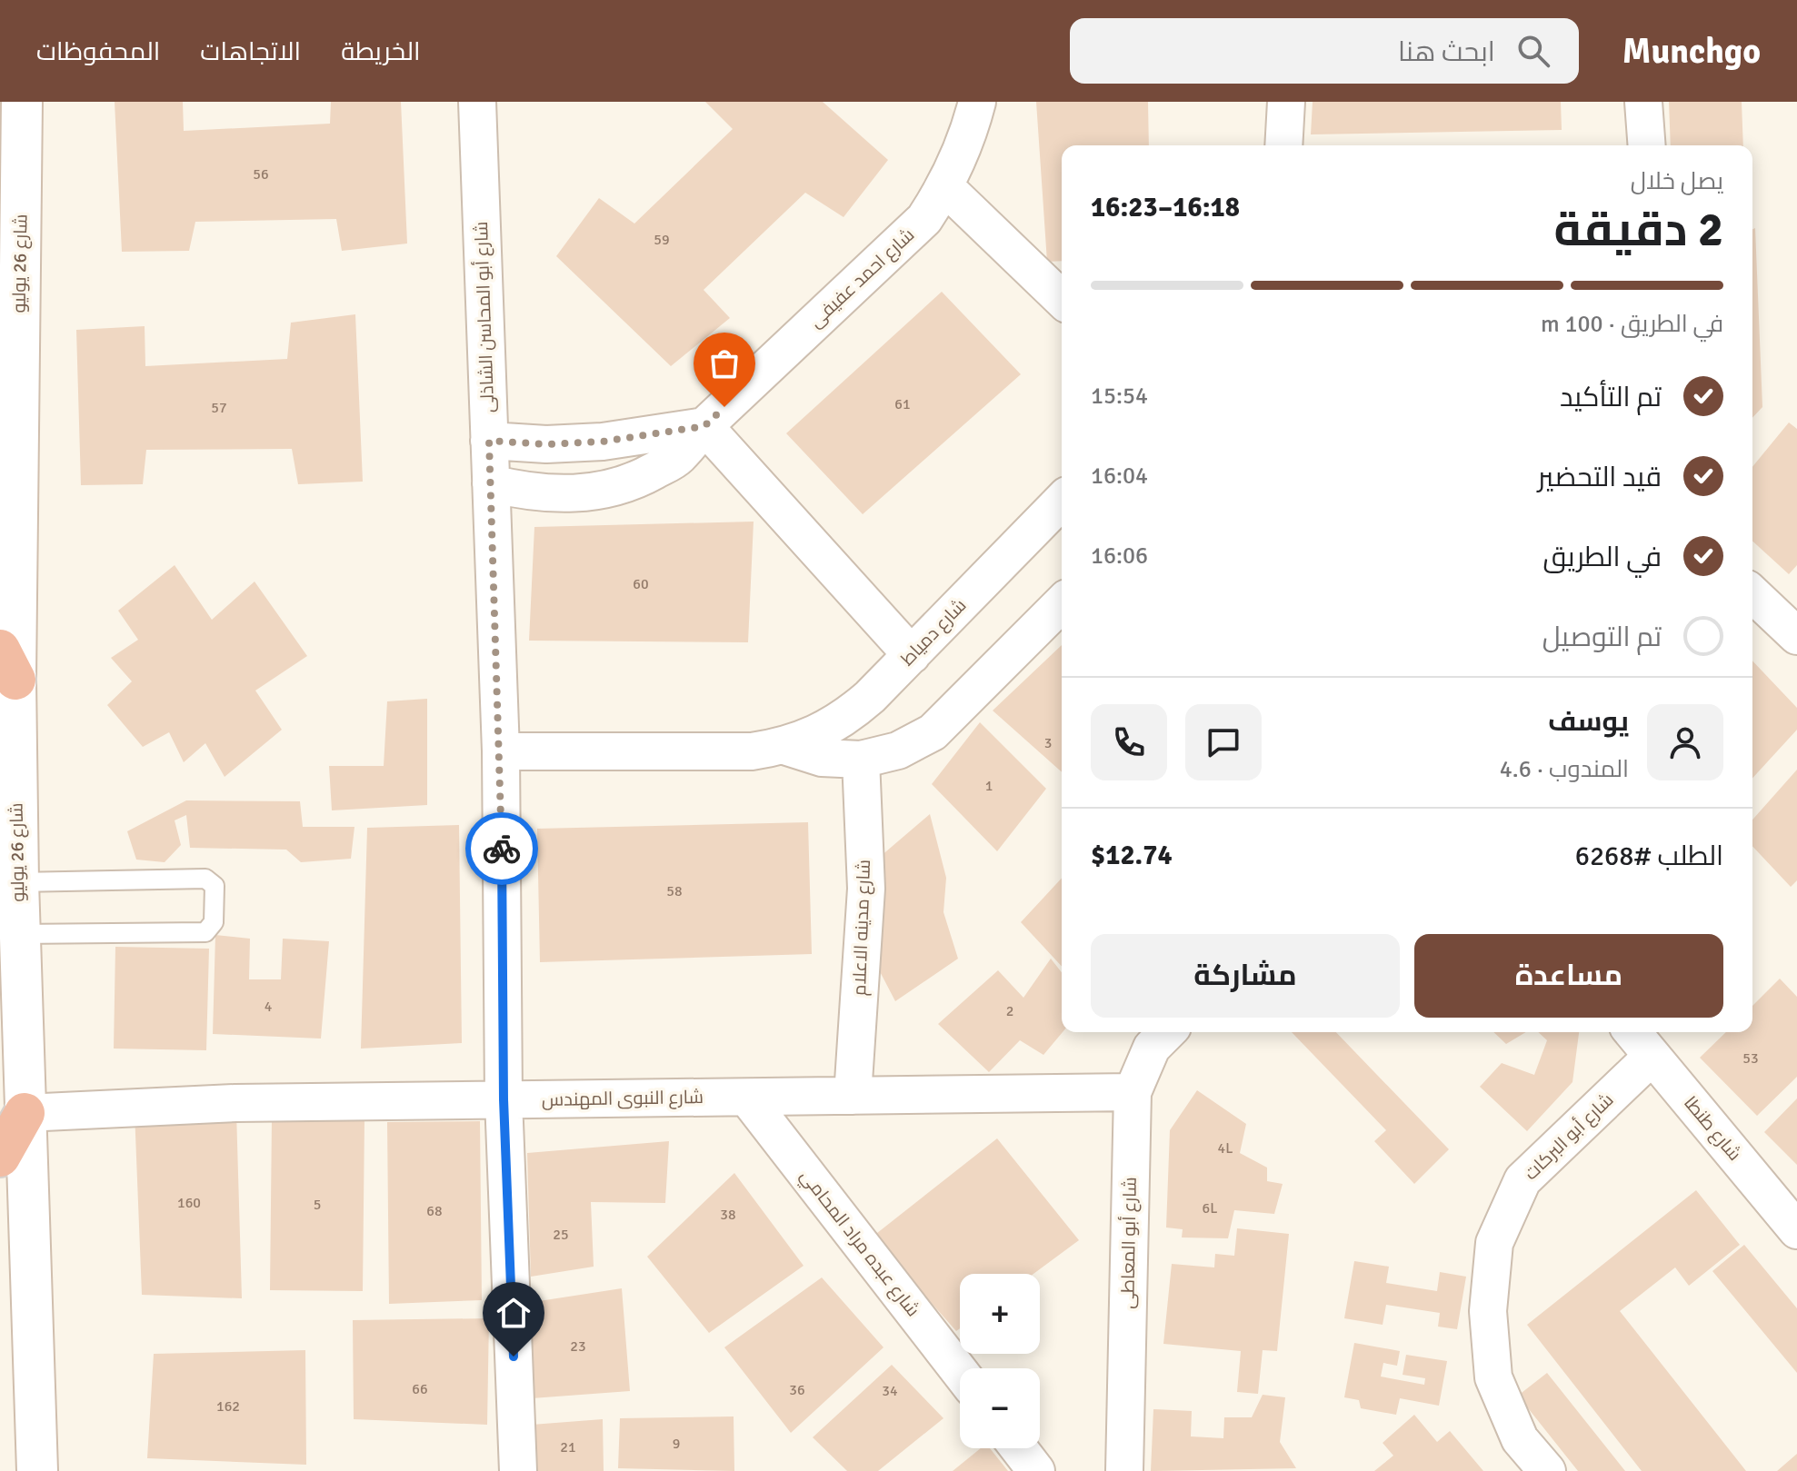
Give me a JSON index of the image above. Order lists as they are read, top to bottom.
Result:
{
  "streets": {
    "main road": ["شارع 26 يوليو"],
    "street": [
      "شارع احمد عفيفى",
      "شارع أبو المحاسن الشاذلى",
      "شارع دمياط",
      "شارع مدينه الاعلام",
      "شارع النبوى المهندس",
      "شارع طنطا",
      "شارع أبو البركات",
      "شارع عبده مراد المحامي",
      "شارع أبو المعاطى"
    ]
  },
  "crossings": [
    ["شارع 26 يوليو", "شارع النبوى المهندس"],
    ["شارع احمد عفيفى", "شارع أبو المحاسن الشاذلى"],
    ["شارع أبو المحاسن الشاذلى", "شارع دمياط"],
    ["شارع أبو المحاسن الشاذلى", "شارع النبوى المهندس"],
    ["شارع دمياط", "شارع مدينه الاعلام"],
    ["شارع مدينه الاعلام", "شارع النبوى المهندس"],
    ["شارع النبوى المهندس", "شارع عبده مراد المحامي"],
    ["شارع النبوى المهندس", "شارع أبو المعاطى"],
    ["شارع طنطا", "شارع أبو البركات"]
  ],
  "house_numbers": [
    "56",
    "59",
    "61",
    "57",
    "60",
    "3",
    "1",
    "58",
    "4",
    "2",
    "53",
    "4L",
    "160",
    "5",
    "6L",
    "68",
    "38",
    "25",
    "23",
    "66",
    "36",
    "34",
    "162",
    "9",
    "21"
  ],
  "page": {
    "header": "Munchgo",
    "search": "ابحث هنا",
    "nav": ["الخريطة", "الاتجاهات", "المحفوظات"],
    "heading": ["2 دقيقة", "يصل خلال", "16:18–16:23"],
    "panel": [
      "يوسف",
      "المندوب · 4.6",
      "الطلب #6268",
      "$12.74"
    ],
    "bar": "في الطريق · 100 m",
    "list": [
      ["تم التأكيد", "15:54"],
      ["قيد التحضير", "16:04"],
      ["في الطريق", "16:06"],
      "تم التوصيل"
    ],
    "buttons": ["مساعدة", "مشاركة"],
    "map_buttons": ["+", "−"]
  }
}
